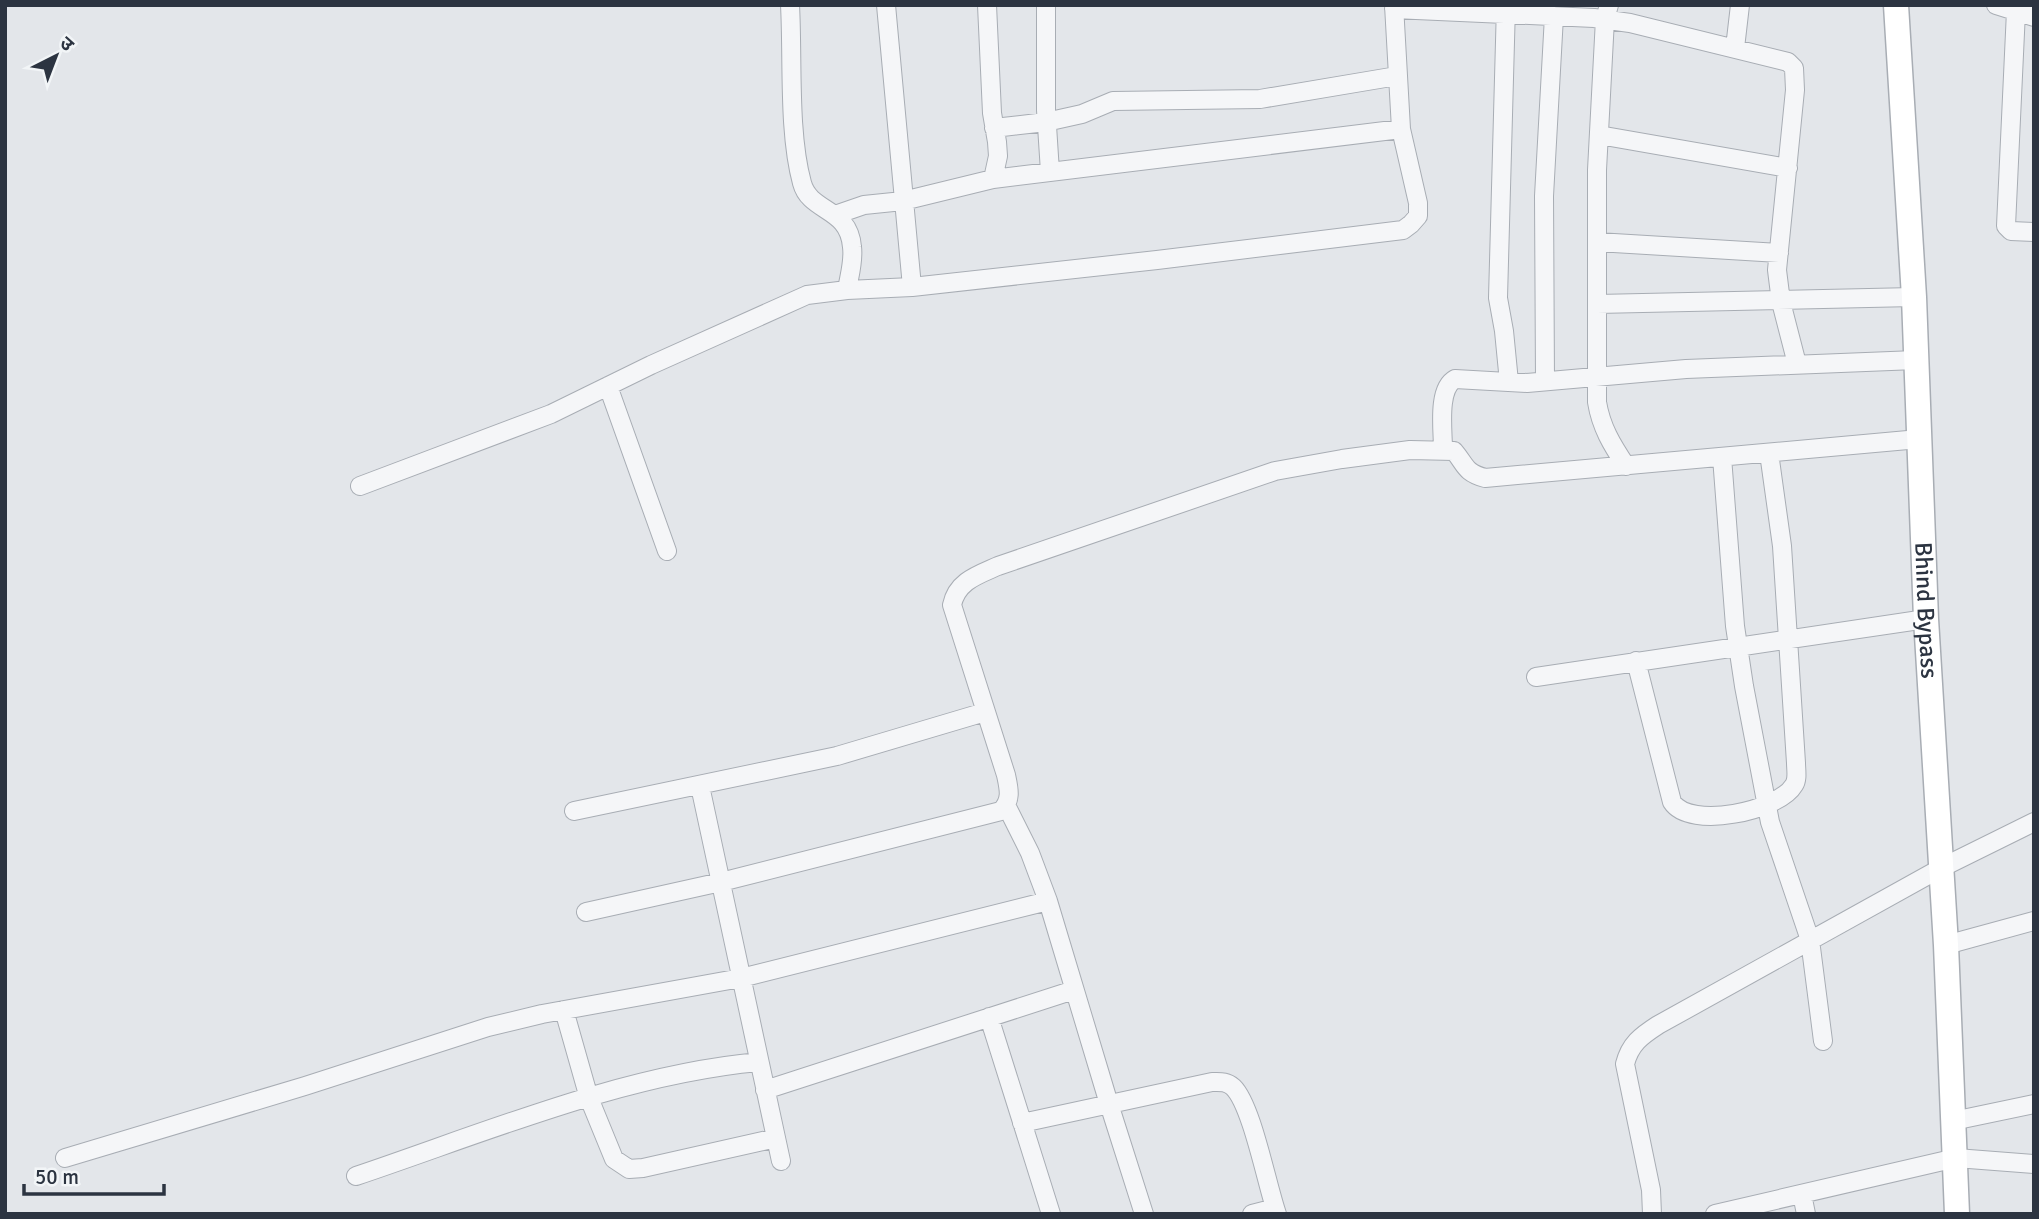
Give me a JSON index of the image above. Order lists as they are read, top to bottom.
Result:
{
  "streets": {
    "street": ["Bhind Bypass"]
  },
  "scale_bar": "50 m",
  "north": "top right"
}
